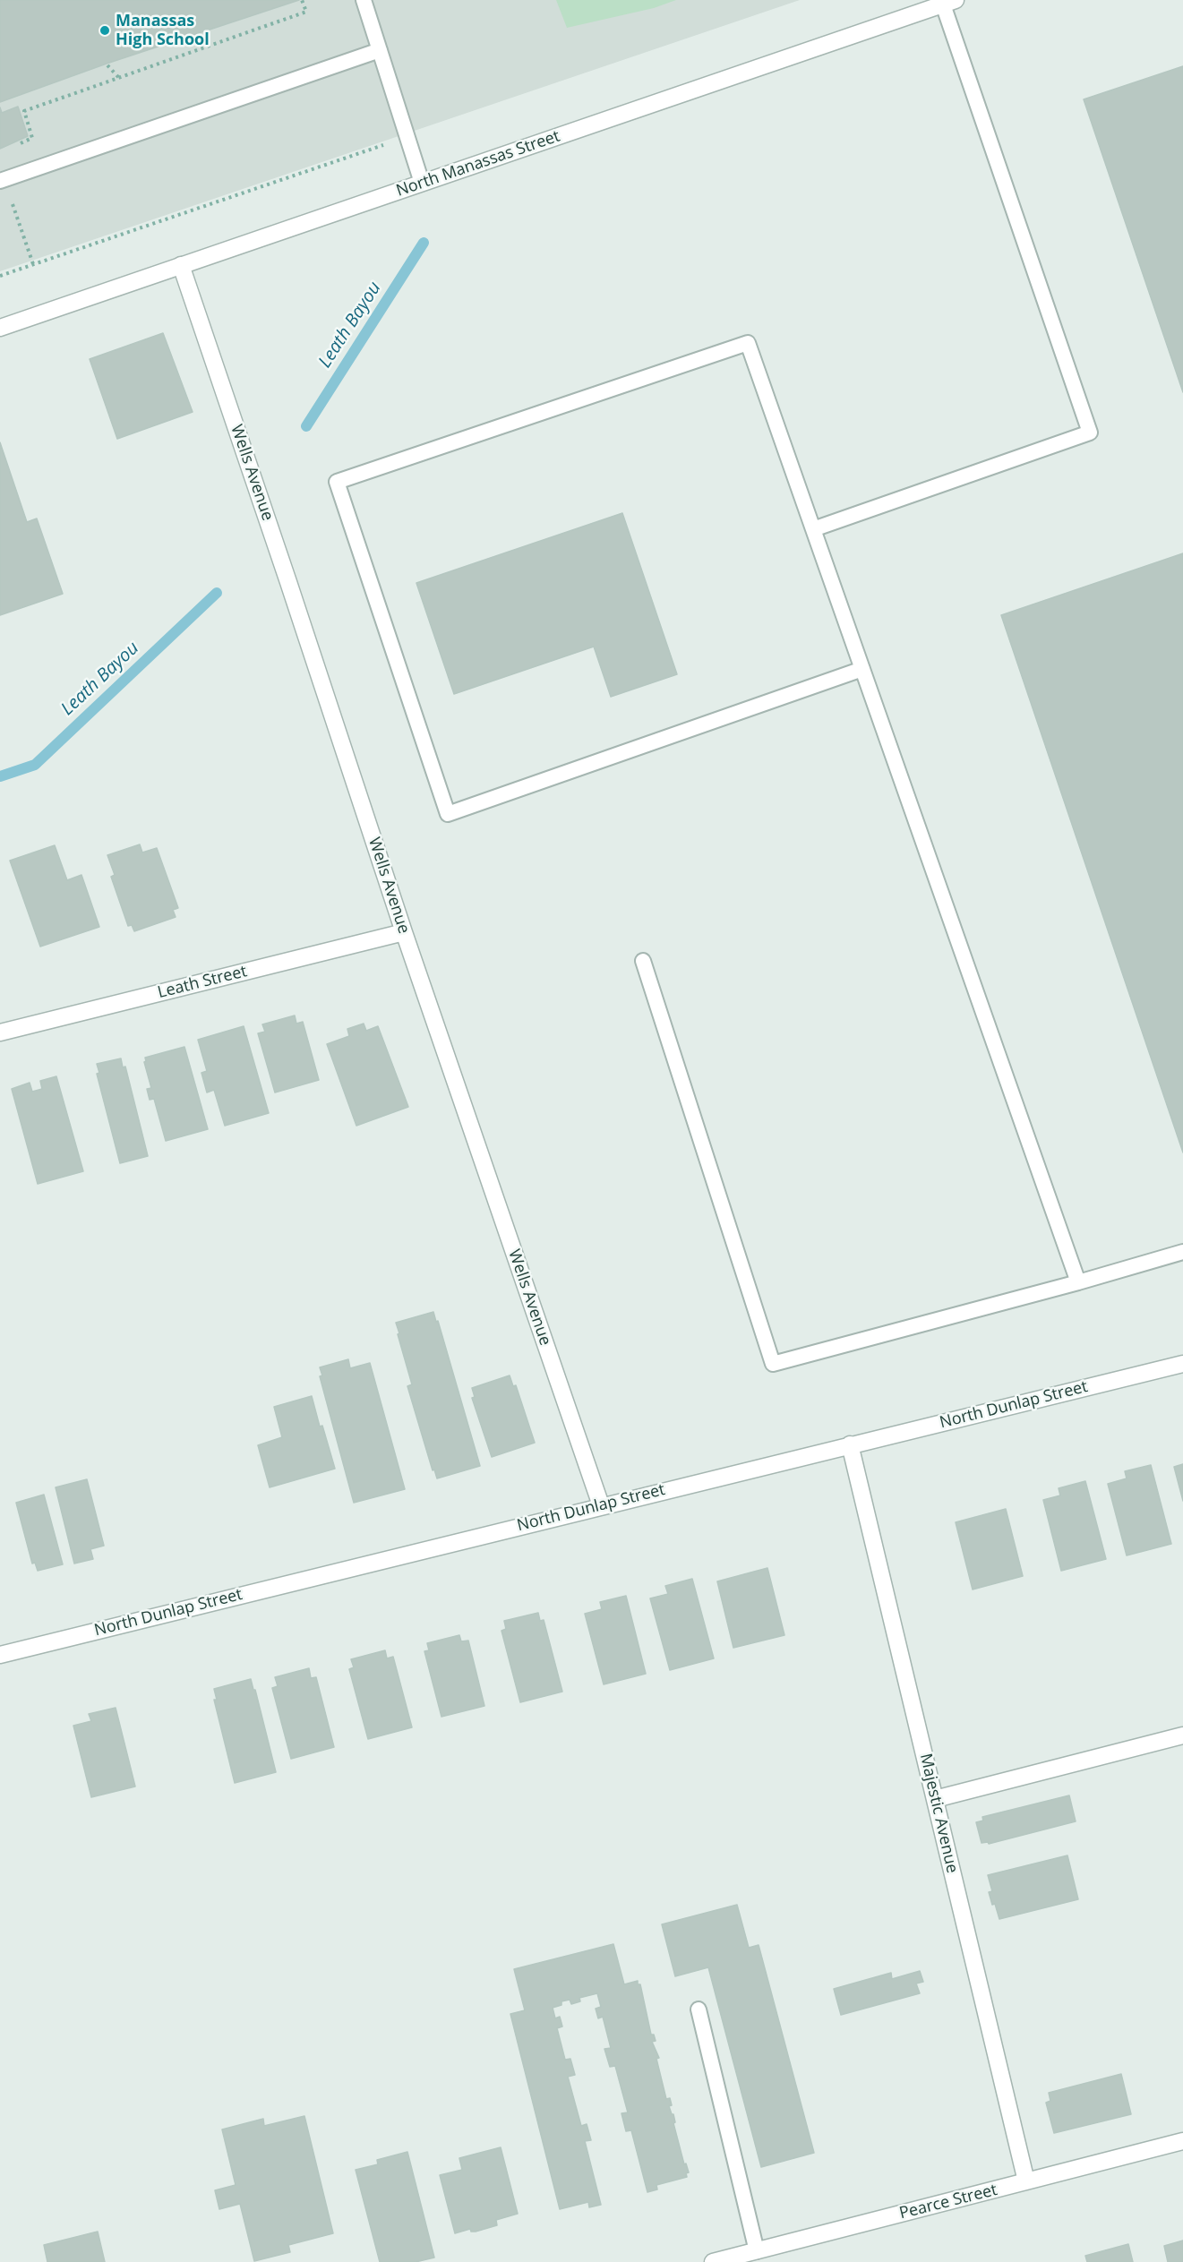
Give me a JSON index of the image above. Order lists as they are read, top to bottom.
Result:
{
  "streets": {
    "street": [
      "North Manassas Street",
      "Wells Avenue",
      "Leath Street",
      "North Dunlap Street",
      "Majestic Avenue",
      "Pearce Street"
    ]
  },
  "crossings": [
    ["North Manassas Street", "Wells Avenue"],
    ["Wells Avenue", "Leath Street"],
    ["Wells Avenue", "North Dunlap Street"],
    ["North Dunlap Street", "Majestic Avenue"],
    ["Majestic Avenue", "Pearce Street"]
  ],
  "water": ["Leath Bayou"],
  "places": ["Manassas High School"]
}
